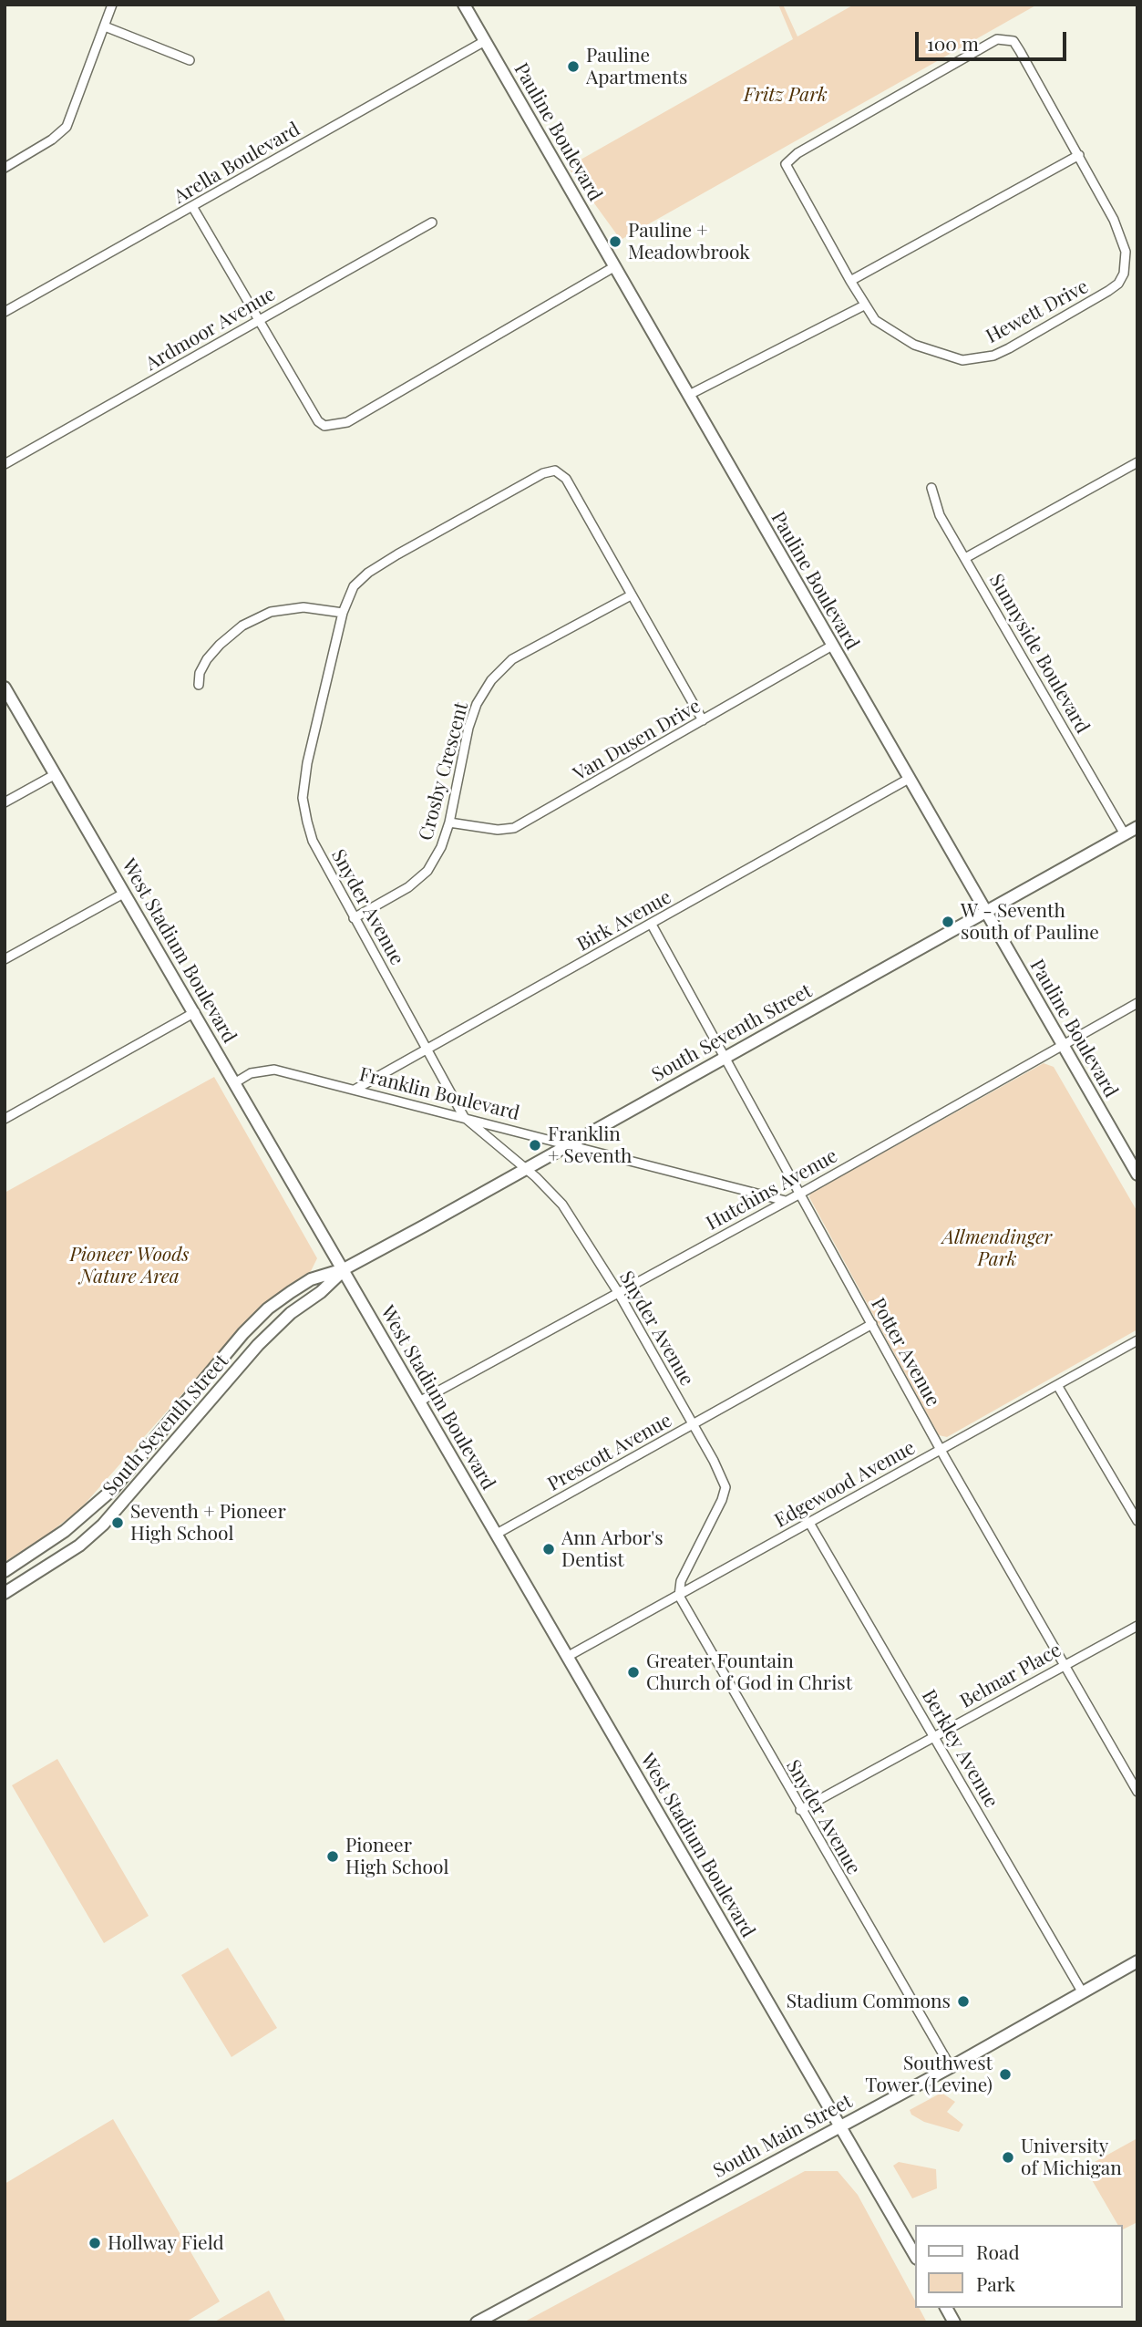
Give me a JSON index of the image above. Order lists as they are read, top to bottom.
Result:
{
  "streets": {
    "street": [
      "Pauline Boulevard",
      "Arella Boulevard",
      "Hewett Drive",
      "Ardmoor Avenue",
      "Sunnyside Boulevard",
      "Van Dusen Drive",
      "Crosby Crescent",
      "Snyder Avenue",
      "Birk Avenue",
      "West Stadium Boulevard",
      "South Seventh Street",
      "Franklin Boulevard",
      "Hutchins Avenue",
      "Potter Avenue",
      "Prescott Avenue",
      "Edgewood Avenue",
      "Belmar Place",
      "Berkley Avenue",
      "South Main Street"
    ]
  },
  "crossings": [
    ["Pauline Boulevard", "Arella Boulevard"],
    ["Pauline Boulevard", "Van Dusen Drive"],
    ["Pauline Boulevard", "Birk Avenue"],
    ["Pauline Boulevard", "South Seventh Street"],
    ["Pauline Boulevard", "Hutchins Avenue"],
    ["Sunnyside Boulevard", "South Seventh Street"],
    ["Van Dusen Drive", "Crosby Crescent"],
    ["Crosby Crescent", "Snyder Avenue"],
    ["Snyder Avenue", "Birk Avenue"],
    ["Snyder Avenue", "South Seventh Street"],
    ["Snyder Avenue", "Franklin Boulevard"],
    ["Snyder Avenue", "Hutchins Avenue"],
    ["Snyder Avenue", "Prescott Avenue"],
    ["Snyder Avenue", "Edgewood Avenue"],
    ["Snyder Avenue", "Belmar Place"],
    ["Snyder Avenue", "South Main Street"],
    ["Birk Avenue", "Franklin Boulevard"],
    ["Birk Avenue", "Potter Avenue"],
    ["West Stadium Boulevard", "South Seventh Street"],
    ["West Stadium Boulevard", "Franklin Boulevard"],
    ["West Stadium Boulevard", "Hutchins Avenue"],
    ["West Stadium Boulevard", "Prescott Avenue"],
    ["West Stadium Boulevard", "Edgewood Avenue"],
    ["West Stadium Boulevard", "South Main Street"],
    ["South Seventh Street", "Franklin Boulevard"],
    ["South Seventh Street", "Potter Avenue"],
    ["Franklin Boulevard", "Hutchins Avenue"],
    ["Hutchins Avenue", "Potter Avenue"],
    ["Potter Avenue", "Prescott Avenue"],
    ["Potter Avenue", "Edgewood Avenue"],
    ["Potter Avenue", "Belmar Place"],
    ["Edgewood Avenue", "Berkley Avenue"],
    ["Belmar Place", "Berkley Avenue"],
    ["Berkley Avenue", "South Main Street"]
  ],
  "parks": ["Fritz Park", "Allmendinger Park", "Pioneer Woods Nature Area"],
  "places": [
    "Pauline Apartments",
    "Pauline + Meadowbrook",
    "W - Seventh south of Pauline",
    "Franklin + Seventh",
    "Seventh + Pioneer High School",
    "Ann Arbor's Dentist",
    "Greater Fountain Church of God in Christ",
    "Pioneer High School",
    "Stadium Commons",
    "Southwest Tower (Levine)",
    "University of Michigan",
    "Hollway Field"
  ],
  "legend": ["Road", "Park"],
  "scale_bar": "100 m"
}
